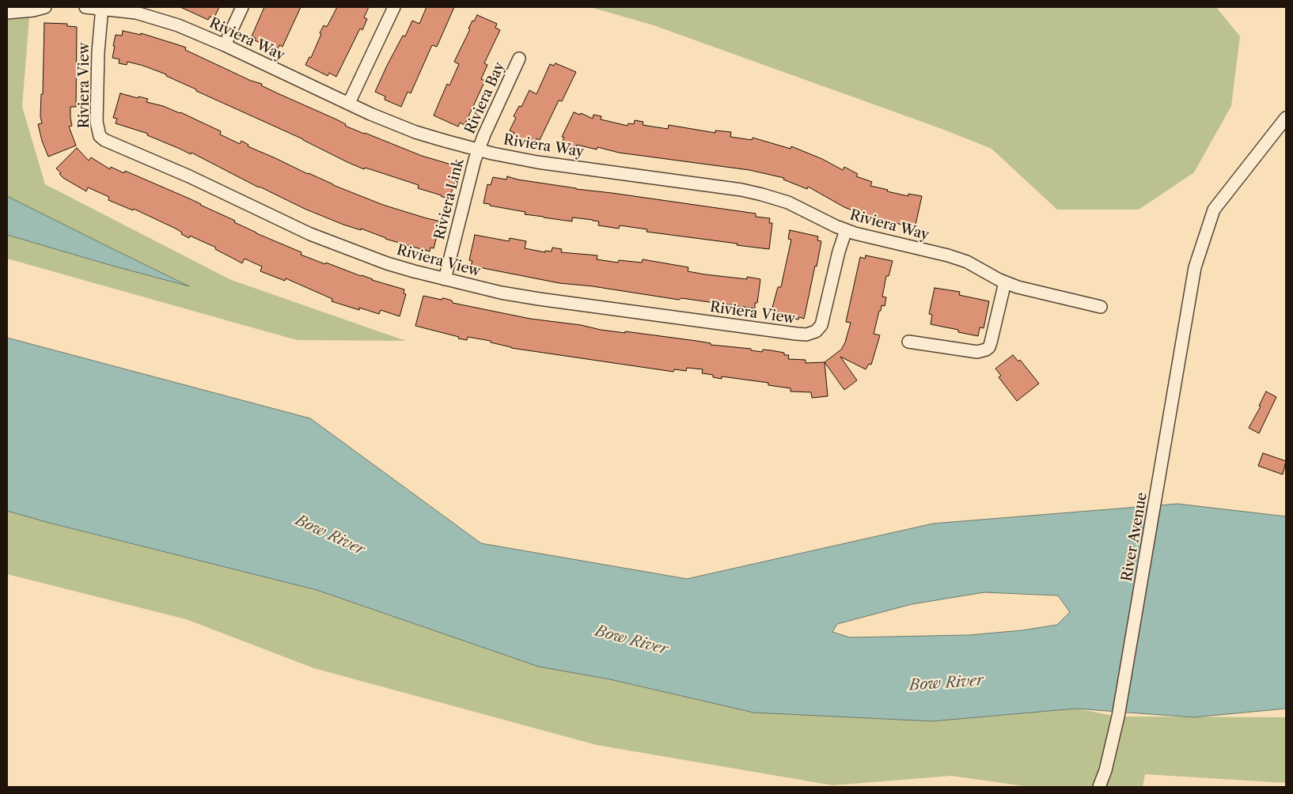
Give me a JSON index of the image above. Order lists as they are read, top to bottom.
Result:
{
  "streets": {
    "street": [
      "Riviera Way",
      "Riviera View",
      "Riviera Bay",
      "Riviera Link",
      "River Avenue"
    ]
  },
  "crossings": [
    ["Riviera Way", "Riviera View"],
    ["Riviera Way", "Riviera Bay"],
    ["Riviera Way", "Riviera Link"],
    ["Riviera View", "Riviera Link"],
    ["Riviera Bay", "Riviera Link"]
  ],
  "water": ["Bow River"]
}
